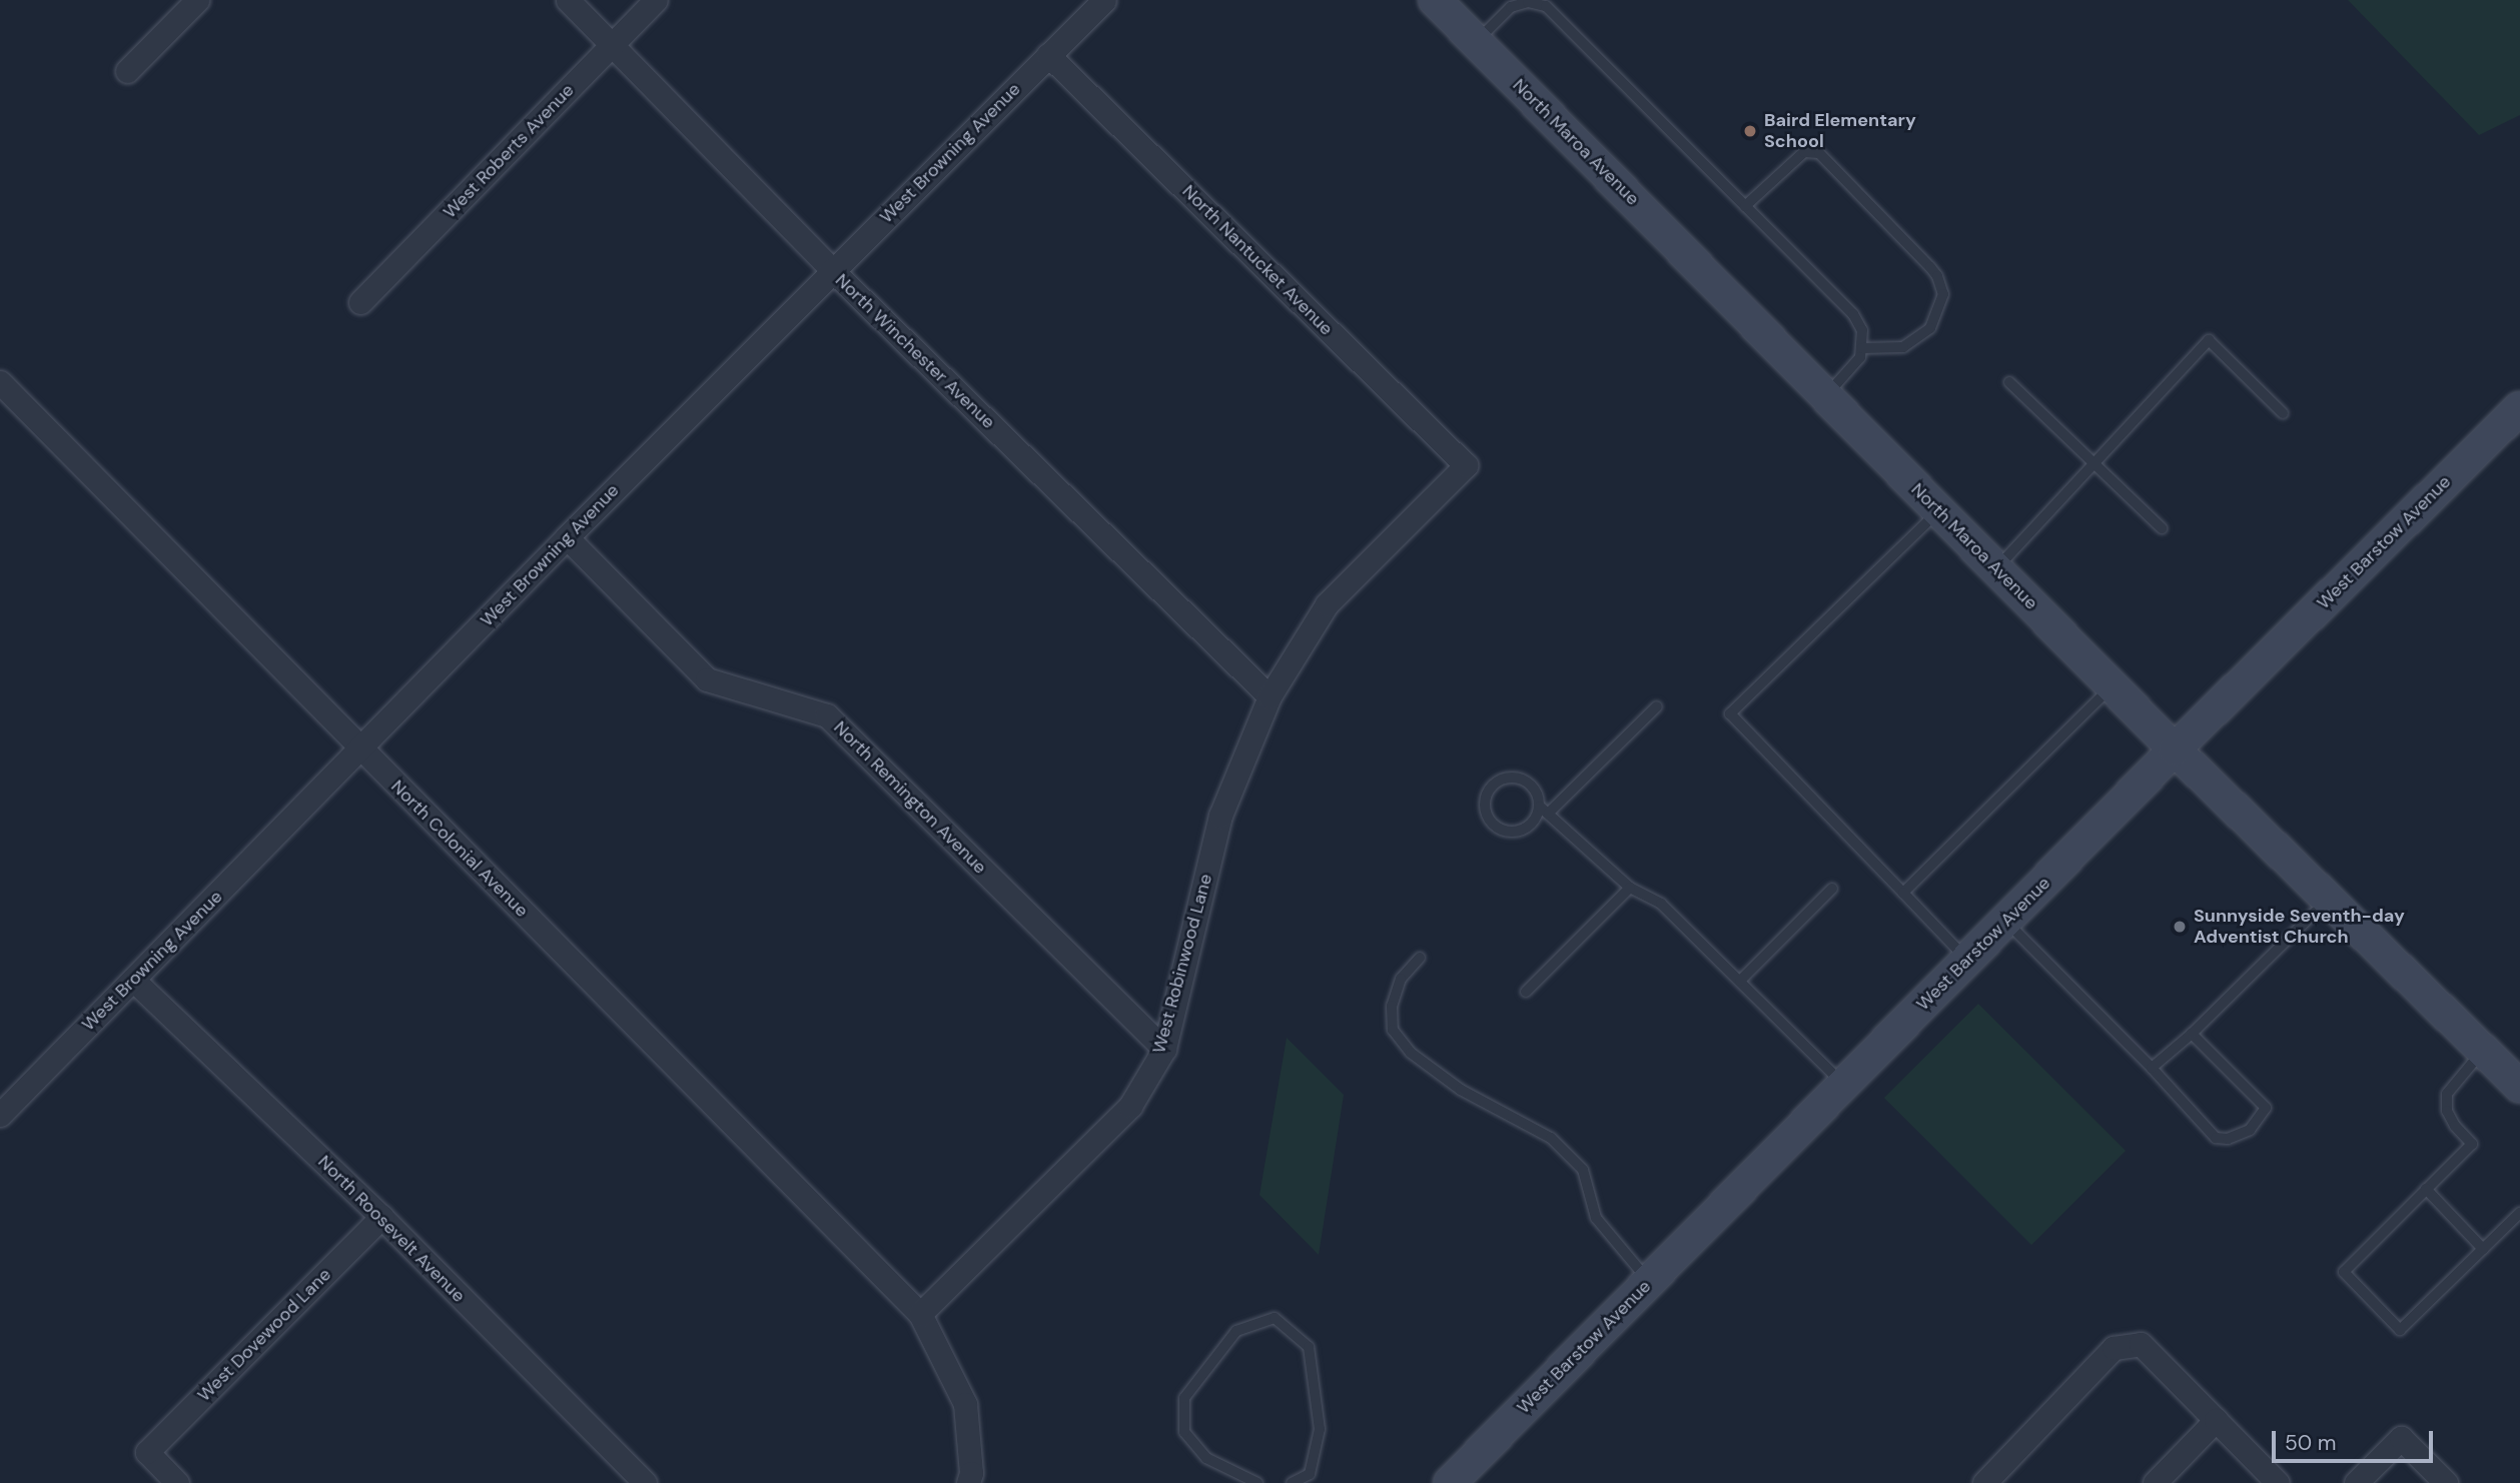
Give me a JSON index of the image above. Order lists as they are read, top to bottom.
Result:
{
  "streets": {
    "main road": ["North Maroa Avenue", "West Barstow Avenue"],
    "street": [
      "West Roberts Avenue",
      "West Browning Avenue",
      "North Nantucket Avenue",
      "North Winchester Avenue",
      "North Remington Avenue",
      "North Colonial Avenue",
      "West Robinwood Lane",
      "North Roosevelt Avenue",
      "West Dovewood Lane"
    ]
  },
  "crossings": [
    ["North Maroa Avenue", "West Barstow Avenue"],
    ["West Roberts Avenue", "North Winchester Avenue"],
    ["West Browning Avenue", "North Nantucket Avenue"],
    ["West Browning Avenue", "North Winchester Avenue"],
    ["West Browning Avenue", "North Remington Avenue"],
    ["West Browning Avenue", "North Colonial Avenue"],
    ["West Browning Avenue", "North Roosevelt Avenue"],
    ["North Nantucket Avenue", "West Robinwood Lane"],
    ["North Winchester Avenue", "West Robinwood Lane"],
    ["North Remington Avenue", "West Robinwood Lane"],
    ["North Colonial Avenue", "West Robinwood Lane"],
    ["North Roosevelt Avenue", "West Dovewood Lane"]
  ],
  "places": ["Baird Elementary School", "Sunnyside Seventh-day Adventist Church"],
  "scale_bar": "50 m"
}
